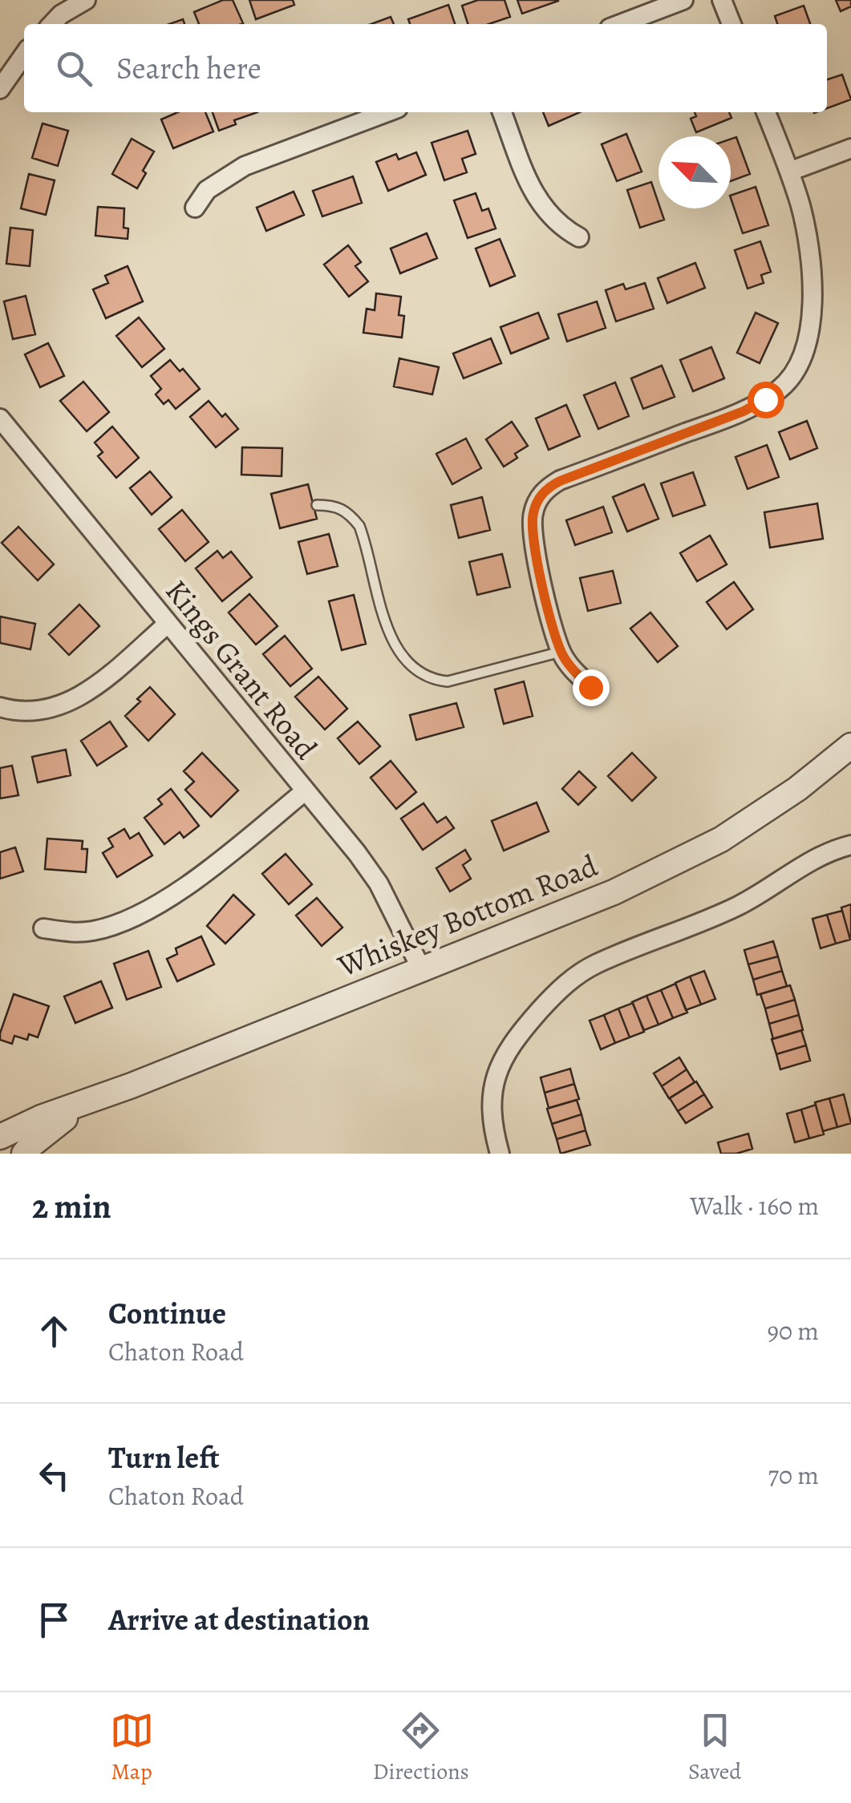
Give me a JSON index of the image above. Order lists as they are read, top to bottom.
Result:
{
  "streets": {
    "street": ["Kings Grant Road", "Whiskey Bottom Road"]
  },
  "crossings": [
    ["Kings Grant Road", "Whiskey Bottom Road"]
  ],
  "north": "top left",
  "page": {
    "search": "Search here",
    "heading": ["2 min", "Walk · 160 m"],
    "list": [
      ["Continue", "Chaton Road", "90 m"],
      ["Turn left", "Chaton Road", "70 m"],
      "Arrive at destination"
    ],
    "nav": ["Map", "Directions", "Saved"]
  }
}
